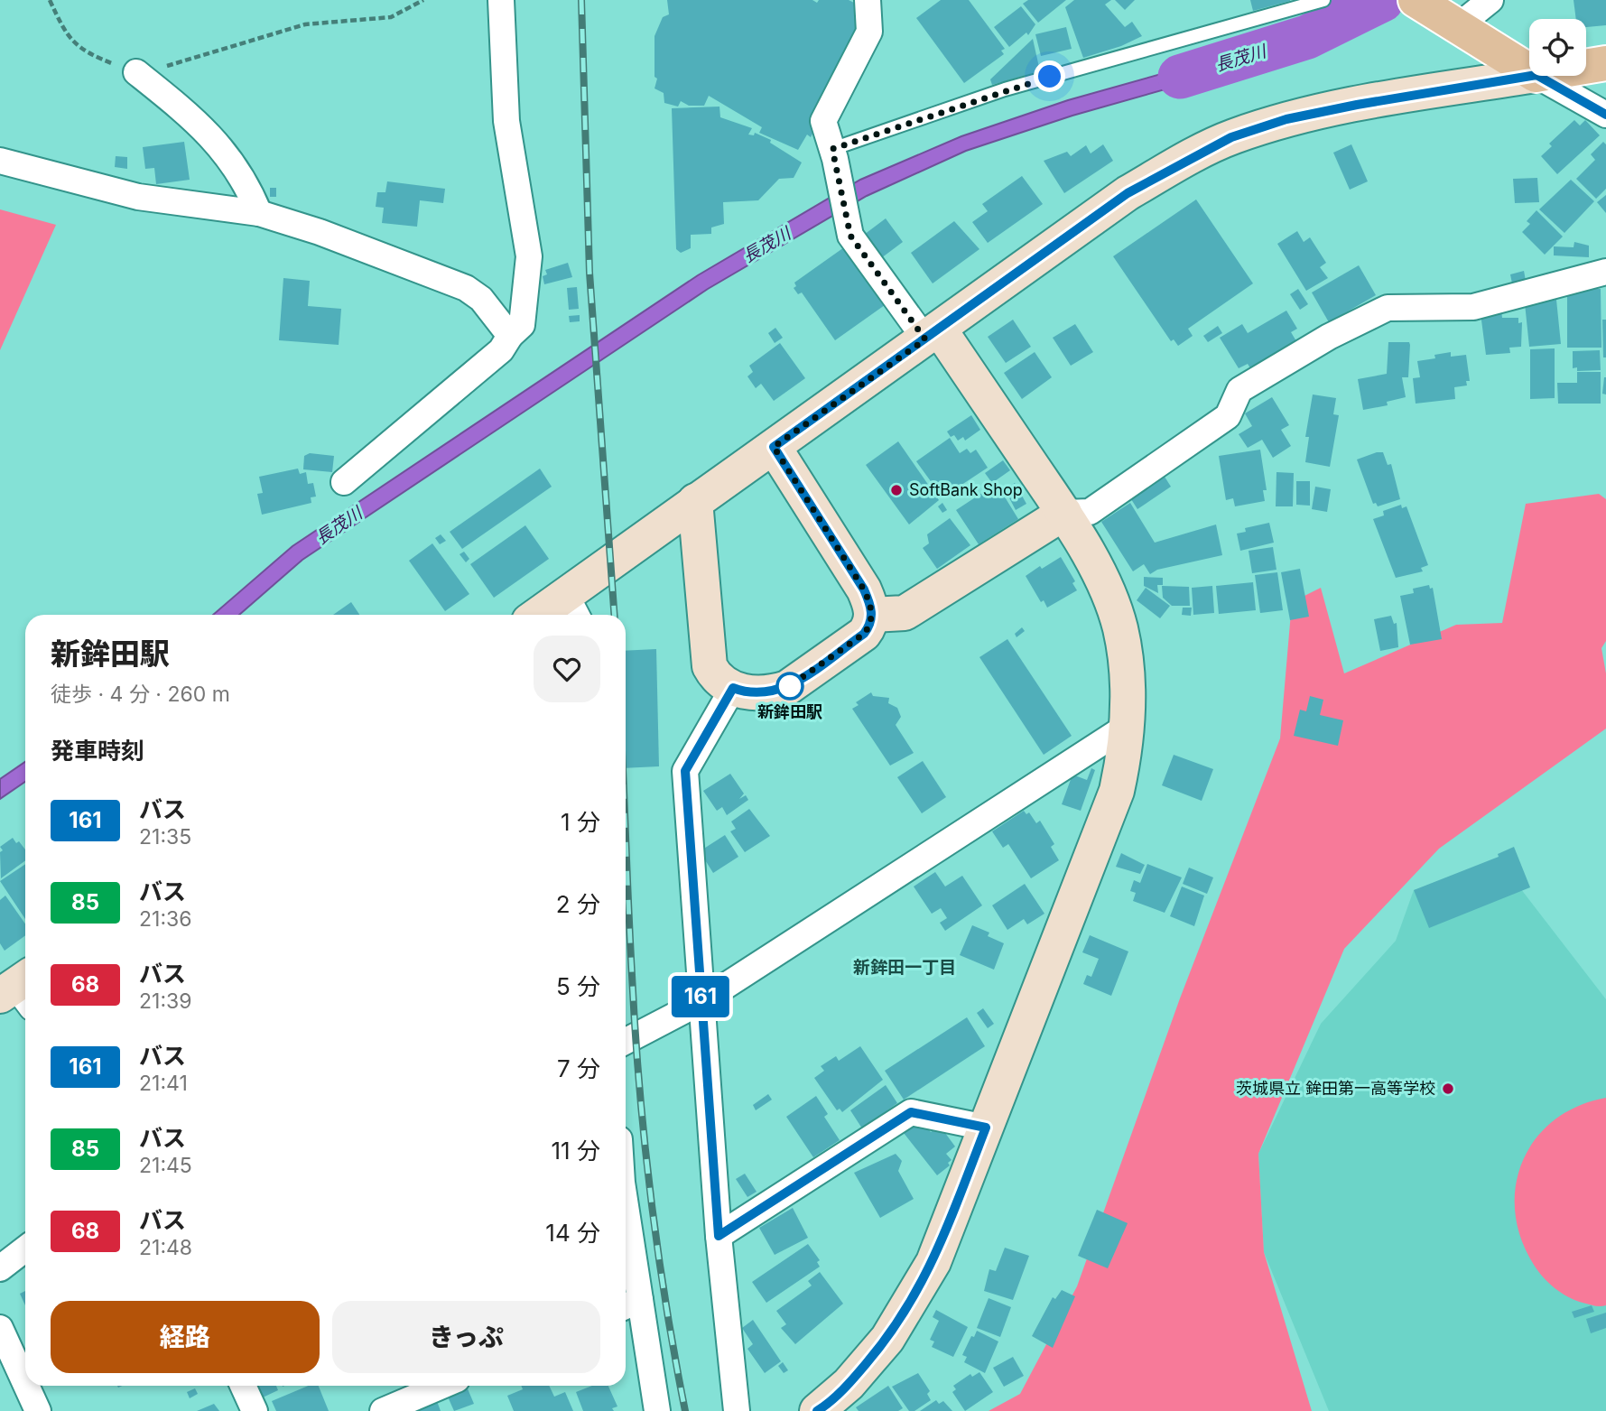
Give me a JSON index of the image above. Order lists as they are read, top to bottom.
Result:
{
  "districts": ["新鉾田一丁目"],
  "water": ["長茂川"],
  "places": ["SoftBank Shop", "新鉾田駅", "茨城県立 鉾田第一高等学校"],
  "lines": ["bus line 161"],
  "page": {
    "on_map": "161",
    "heading": [
      ["新鉾田駅", "徒歩 · 4 分 · 260 m"],
      "発車時刻"
    ],
    "list": [
      {
        "mark": "161",
        "name": "バス",
        "note": "21:35",
        "value": "1 分"
      },
      {
        "mark": "85",
        "name": "バス",
        "note": "21:36",
        "value": "2 分"
      },
      {
        "mark": "68",
        "name": "バス",
        "note": "21:39",
        "value": "5 分"
      },
      {
        "mark": "161",
        "name": "バス",
        "note": "21:41",
        "value": "7 分"
      },
      {
        "mark": "85",
        "name": "バス",
        "note": "21:45",
        "value": "11 分"
      },
      {
        "mark": "68",
        "name": "バス",
        "note": "21:48",
        "value": "14 分"
      }
    ],
    "buttons": ["経路", "きっぷ"]
  }
}
